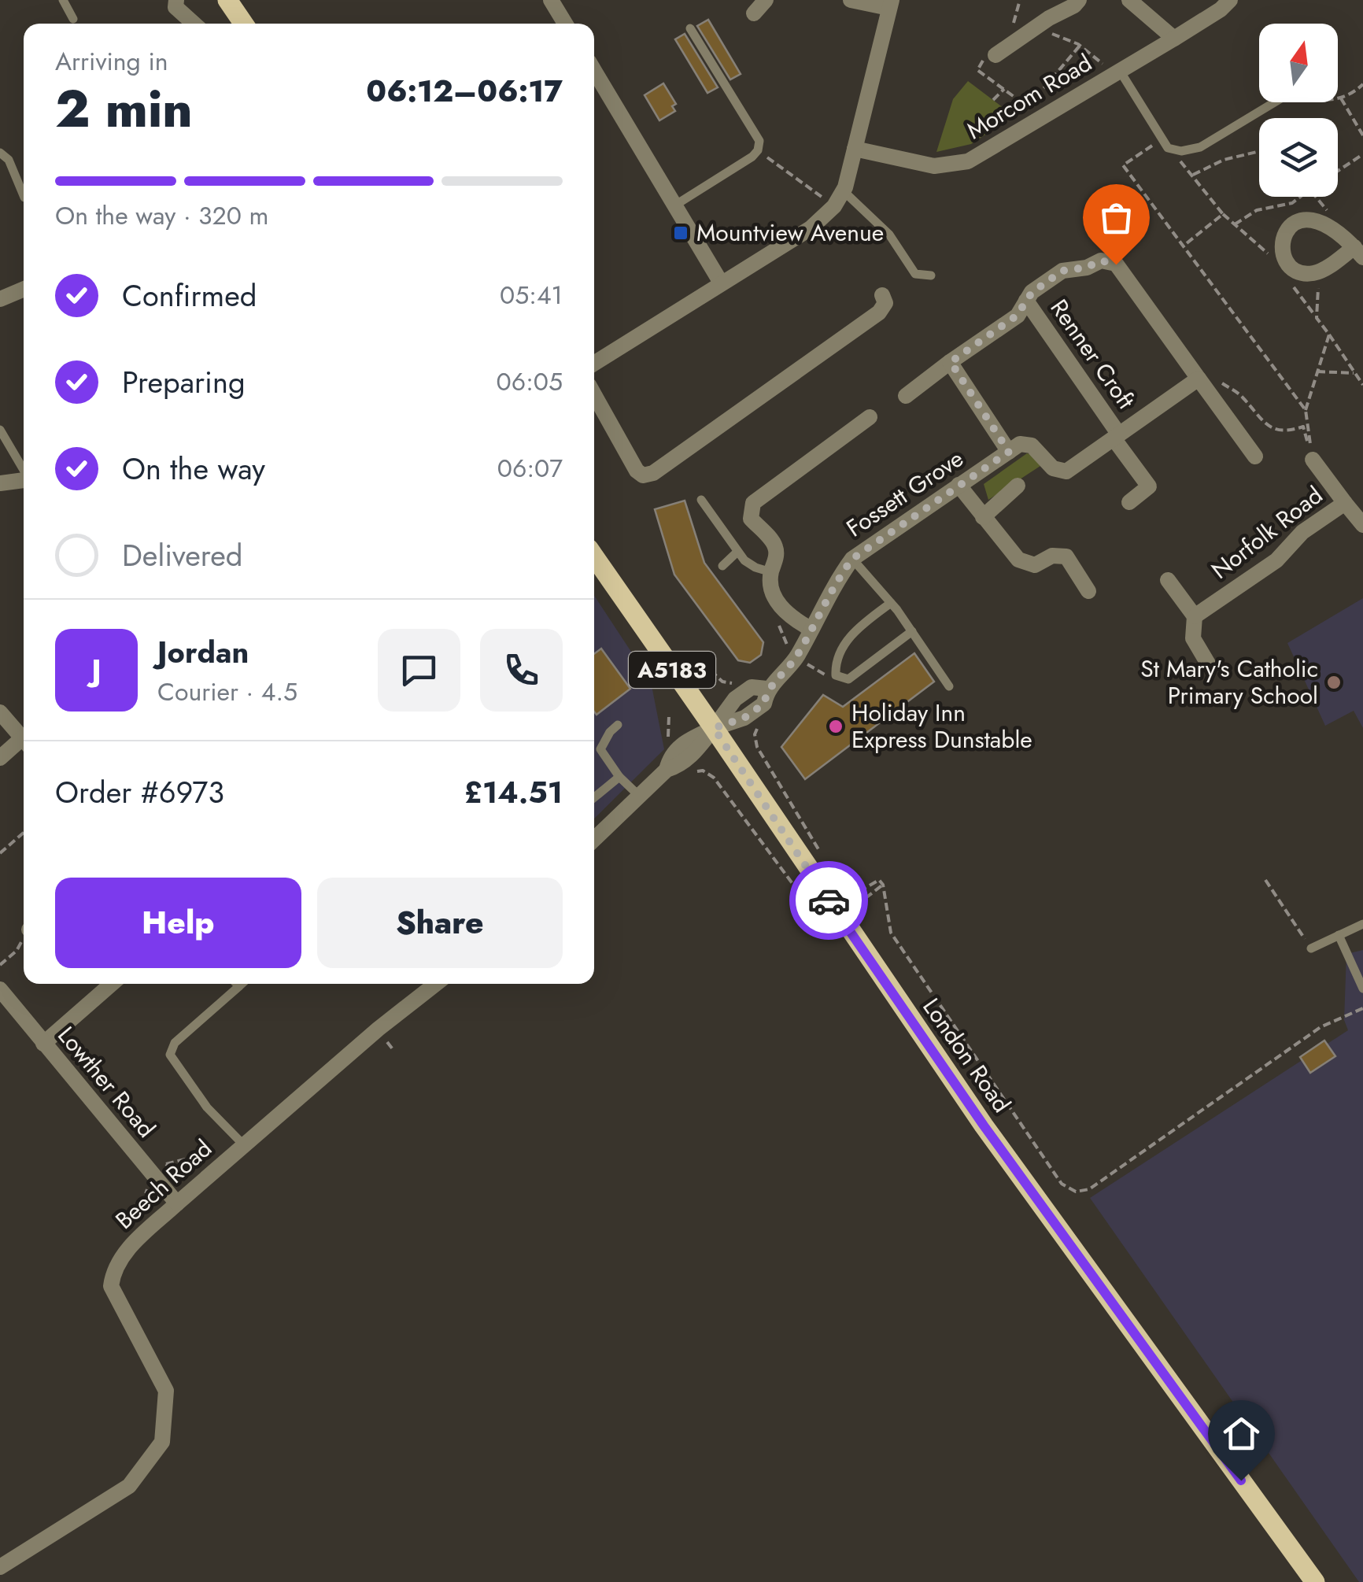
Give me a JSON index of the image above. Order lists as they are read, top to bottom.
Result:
{
  "streets": {
    "main road": ["A5183", "London Road"],
    "street": [
      "Morcom Road",
      "Renner Croft",
      "Fossett Grove",
      "Norfolk Road",
      "Lowther Road",
      "Beech Road"
    ]
  },
  "crossings": [
    ["Fossett Grove", "London Road"],
    ["Lowther Road", "Beech Road"]
  ],
  "places": {
    "transit": ["Mountview Avenue"],
    "other": ["St Mary's Catholic Primary School", "Holiday Inn Express Dunstable"]
  },
  "north": "top",
  "page": {
    "heading": ["2 min", "Arriving in", "06:12–06:17"],
    "panel": [
      "Jordan",
      "Courier · 4.5",
      "Order #6973",
      "£14.51"
    ],
    "bar": "On the way · 320 m",
    "list": [
      ["Confirmed", "05:41"],
      ["Preparing", "06:05"],
      ["On the way", "06:07"],
      "Delivered"
    ],
    "round": "J",
    "buttons": ["Help", "Share"]
  }
}
